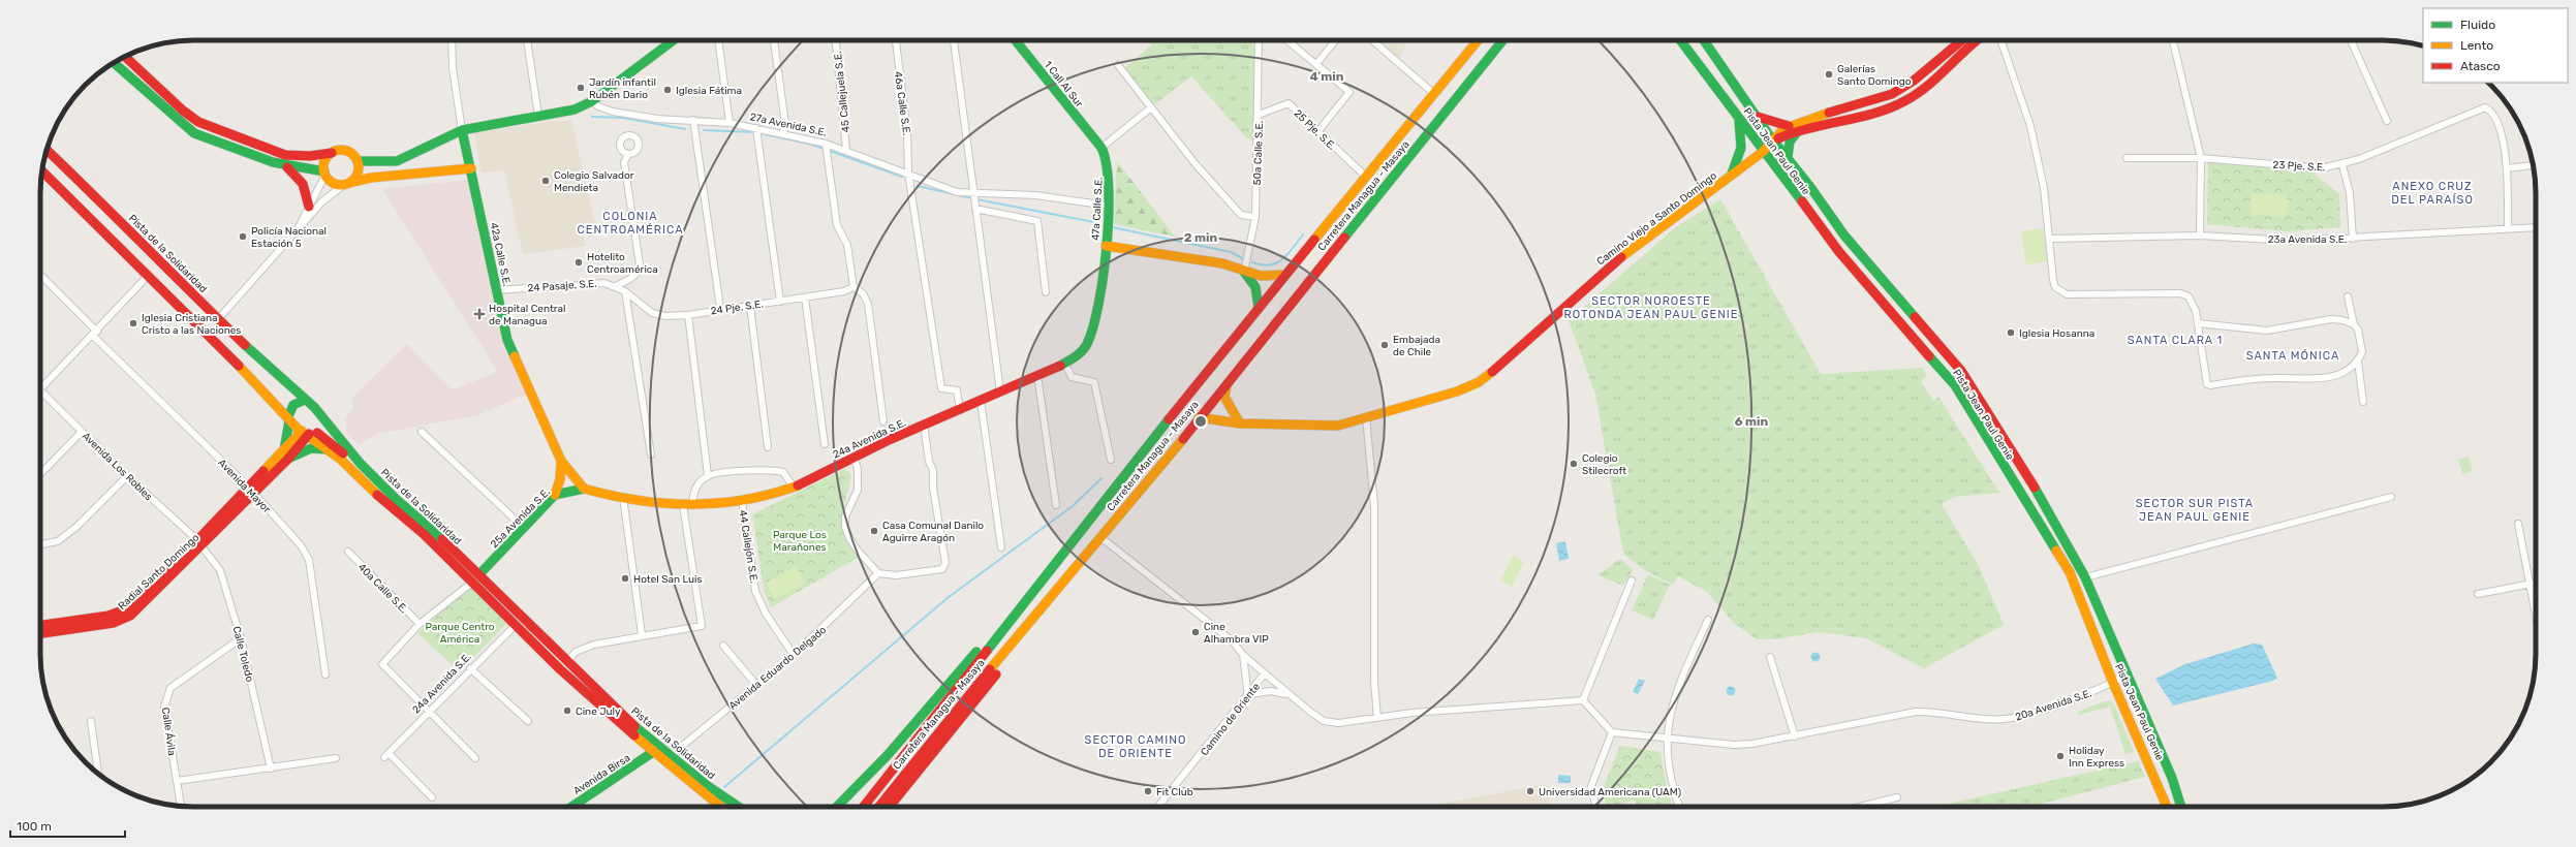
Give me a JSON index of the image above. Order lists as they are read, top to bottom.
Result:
{
  "streets": {
    "main road": [
      "1 Call Al Sur",
      "Pista Jean Paul Genie",
      "Carretera Managua - Masaya",
      "47a Calle S.E.",
      "Camino Viejo a Santo Domingo",
      "Pista de la Solidaridad",
      "42a Calle S.E.",
      "24a Avenida S.E.",
      "25a Avenida S.E.",
      "Radial Santo Domingo",
      "Avenida Birsa"
    ],
    "street": [
      "45 Callejuela S.E.",
      "46a Calle S.E.",
      "27a Avenida S.E.",
      "25 Pje. S.E.",
      "50a Calle S.E.",
      "23 Pje. S.E.",
      "23a Avenida S.E.",
      "24 Pasaje. S.E.",
      "24 Pje. S.E.",
      "Avenida Los Robles",
      "Avenida Mayor",
      "44 Callejón S.E.",
      "40a Calle S.E.",
      "Calle Toledo",
      "Avenida Eduardo Delgado",
      "20a Avenida S.E.",
      "Camino de Oriente",
      "Calle Ávila"
    ]
  },
  "crossings": [
    ["1 Call Al Sur", "47a Calle S.E."],
    ["45 Callejuela S.E.", "27a Avenida S.E."],
    ["46a Calle S.E.", "27a Avenida S.E."],
    ["46a Calle S.E.", "24a Avenida S.E."],
    ["27a Avenida S.E.", "47a Calle S.E."],
    ["25 Pje. S.E.", "50a Calle S.E."],
    ["25 Pje. S.E.", "Carretera Managua - Masaya"],
    ["Pista Jean Paul Genie", "Camino Viejo a Santo Domingo"],
    ["Pista Jean Paul Genie", "20a Avenida S.E."],
    ["Carretera Managua - Masaya", "Camino Viejo a Santo Domingo"],
    ["Carretera Managua - Masaya", "Camino de Oriente"],
    ["47a Calle S.E.", "24a Avenida S.E."],
    ["Pista de la Solidaridad", "24a Avenida S.E."],
    ["Pista de la Solidaridad", "25a Avenida S.E."],
    ["Pista de la Solidaridad", "Avenida Eduardo Delgado"],
    ["Pista de la Solidaridad", "Avenida Birsa"],
    ["42a Calle S.E.", "24 Pasaje. S.E."],
    ["42a Calle S.E.", "25a Avenida S.E."],
    ["24 Pasaje. S.E.", "24 Pje. S.E."],
    ["24a Avenida S.E.", "25a Avenida S.E."],
    ["24a Avenida S.E.", "44 Callejón S.E."],
    ["Avenida Los Robles", "Radial Santo Domingo"],
    ["Avenida Los Robles", "Calle Toledo"],
    ["Avenida Mayor", "Radial Santo Domingo"],
    ["25a Avenida S.E.", "40a Calle S.E."],
    ["44 Callejón S.E.", "Avenida Eduardo Delgado"],
    ["Radial Santo Domingo", "Calle Toledo"],
    ["Calle Toledo", "Calle Ávila"]
  ],
  "districts": [
    "ANEXO CRUZ DEL PARAÍSO",
    "COLONIA CENTROAMÉRICA",
    "SECTOR NOROESTE ROTONDA JEAN PAUL GENIE",
    "SANTA CLARA 1",
    "SANTA MÓNICA",
    "SECTOR SUR PISTA JEAN PAUL GENIE",
    "SECTOR CAMINO DE ORIENTE"
  ],
  "parks": ["Parque Los Marañones", "Parque Centro América"],
  "places": {
    "other": [
      "Galerías Santo Domingo",
      "Jardín infantil Rubén Dario",
      "Iglesia Fátima",
      "Colegio Salvador Mendieta",
      "Policía Nacional Estación 5",
      "Hotelito Centroamérica",
      "Iglesia Cristiana Cristo a las Naciones",
      "Iglesia Hosanna",
      "Embajada de Chile",
      "Colegio Stilecroft",
      "Casa Comunal Danilo Aguirre Aragón",
      "Hotel San Luis",
      "Cine Alhambra VIP",
      "Cine July",
      "Holiday Inn Express",
      "Fit Club",
      "Universidad Americana (UAM)"
    ],
    "health": ["Hospital Central de Managua"]
  },
  "legend": ["Fluido", "Lento", "Atasco"],
  "scale_bar": "100 m",
  "rings": ["4 min", "2 min", "6 min"]
}
